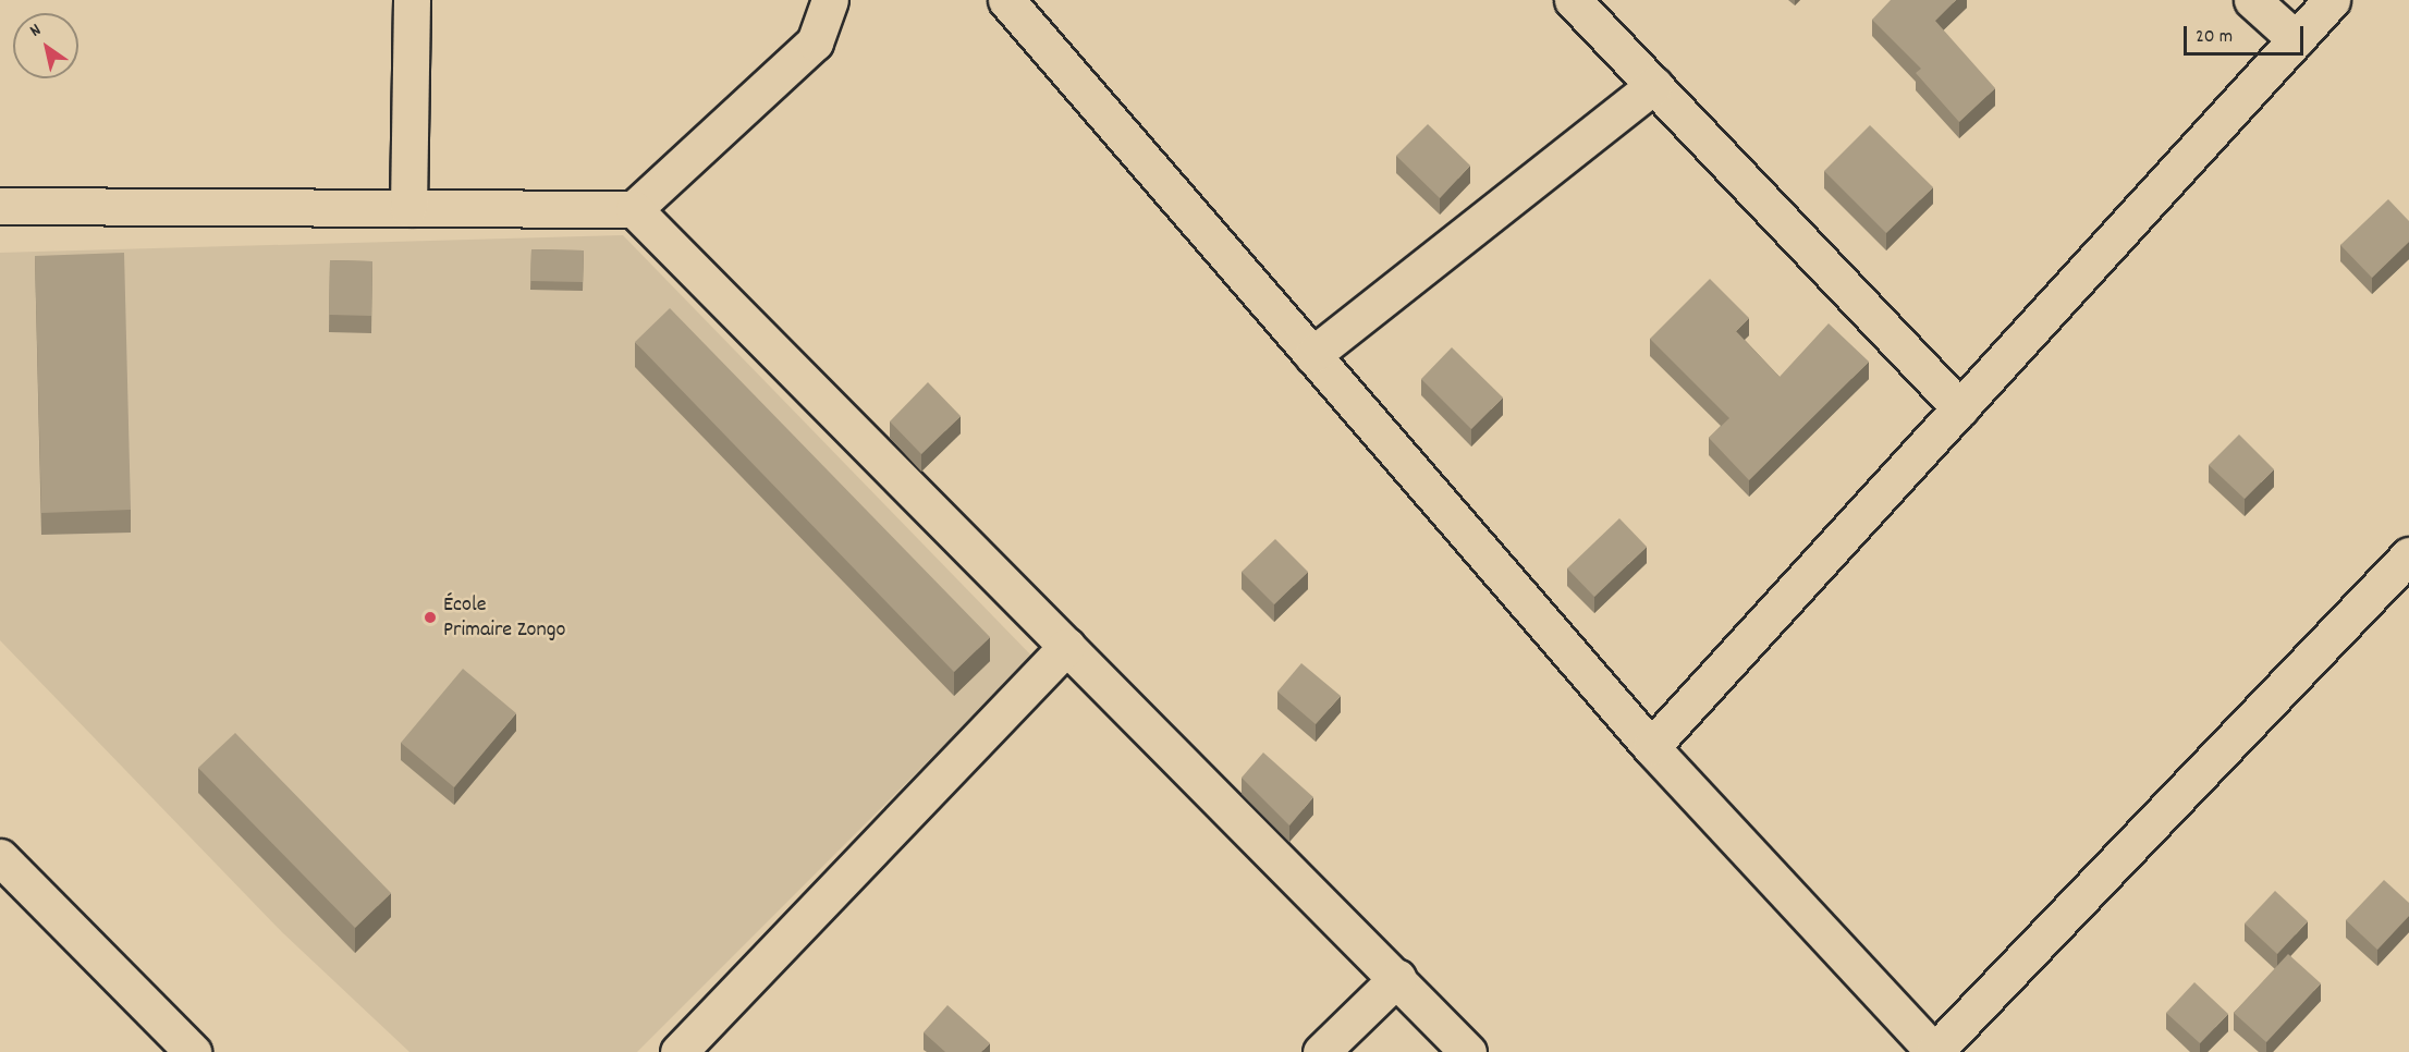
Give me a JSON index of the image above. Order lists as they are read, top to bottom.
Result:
{
  "places": ["École Primaire Zongo"],
  "scale_bar": "20 m",
  "north": "top left"
}
